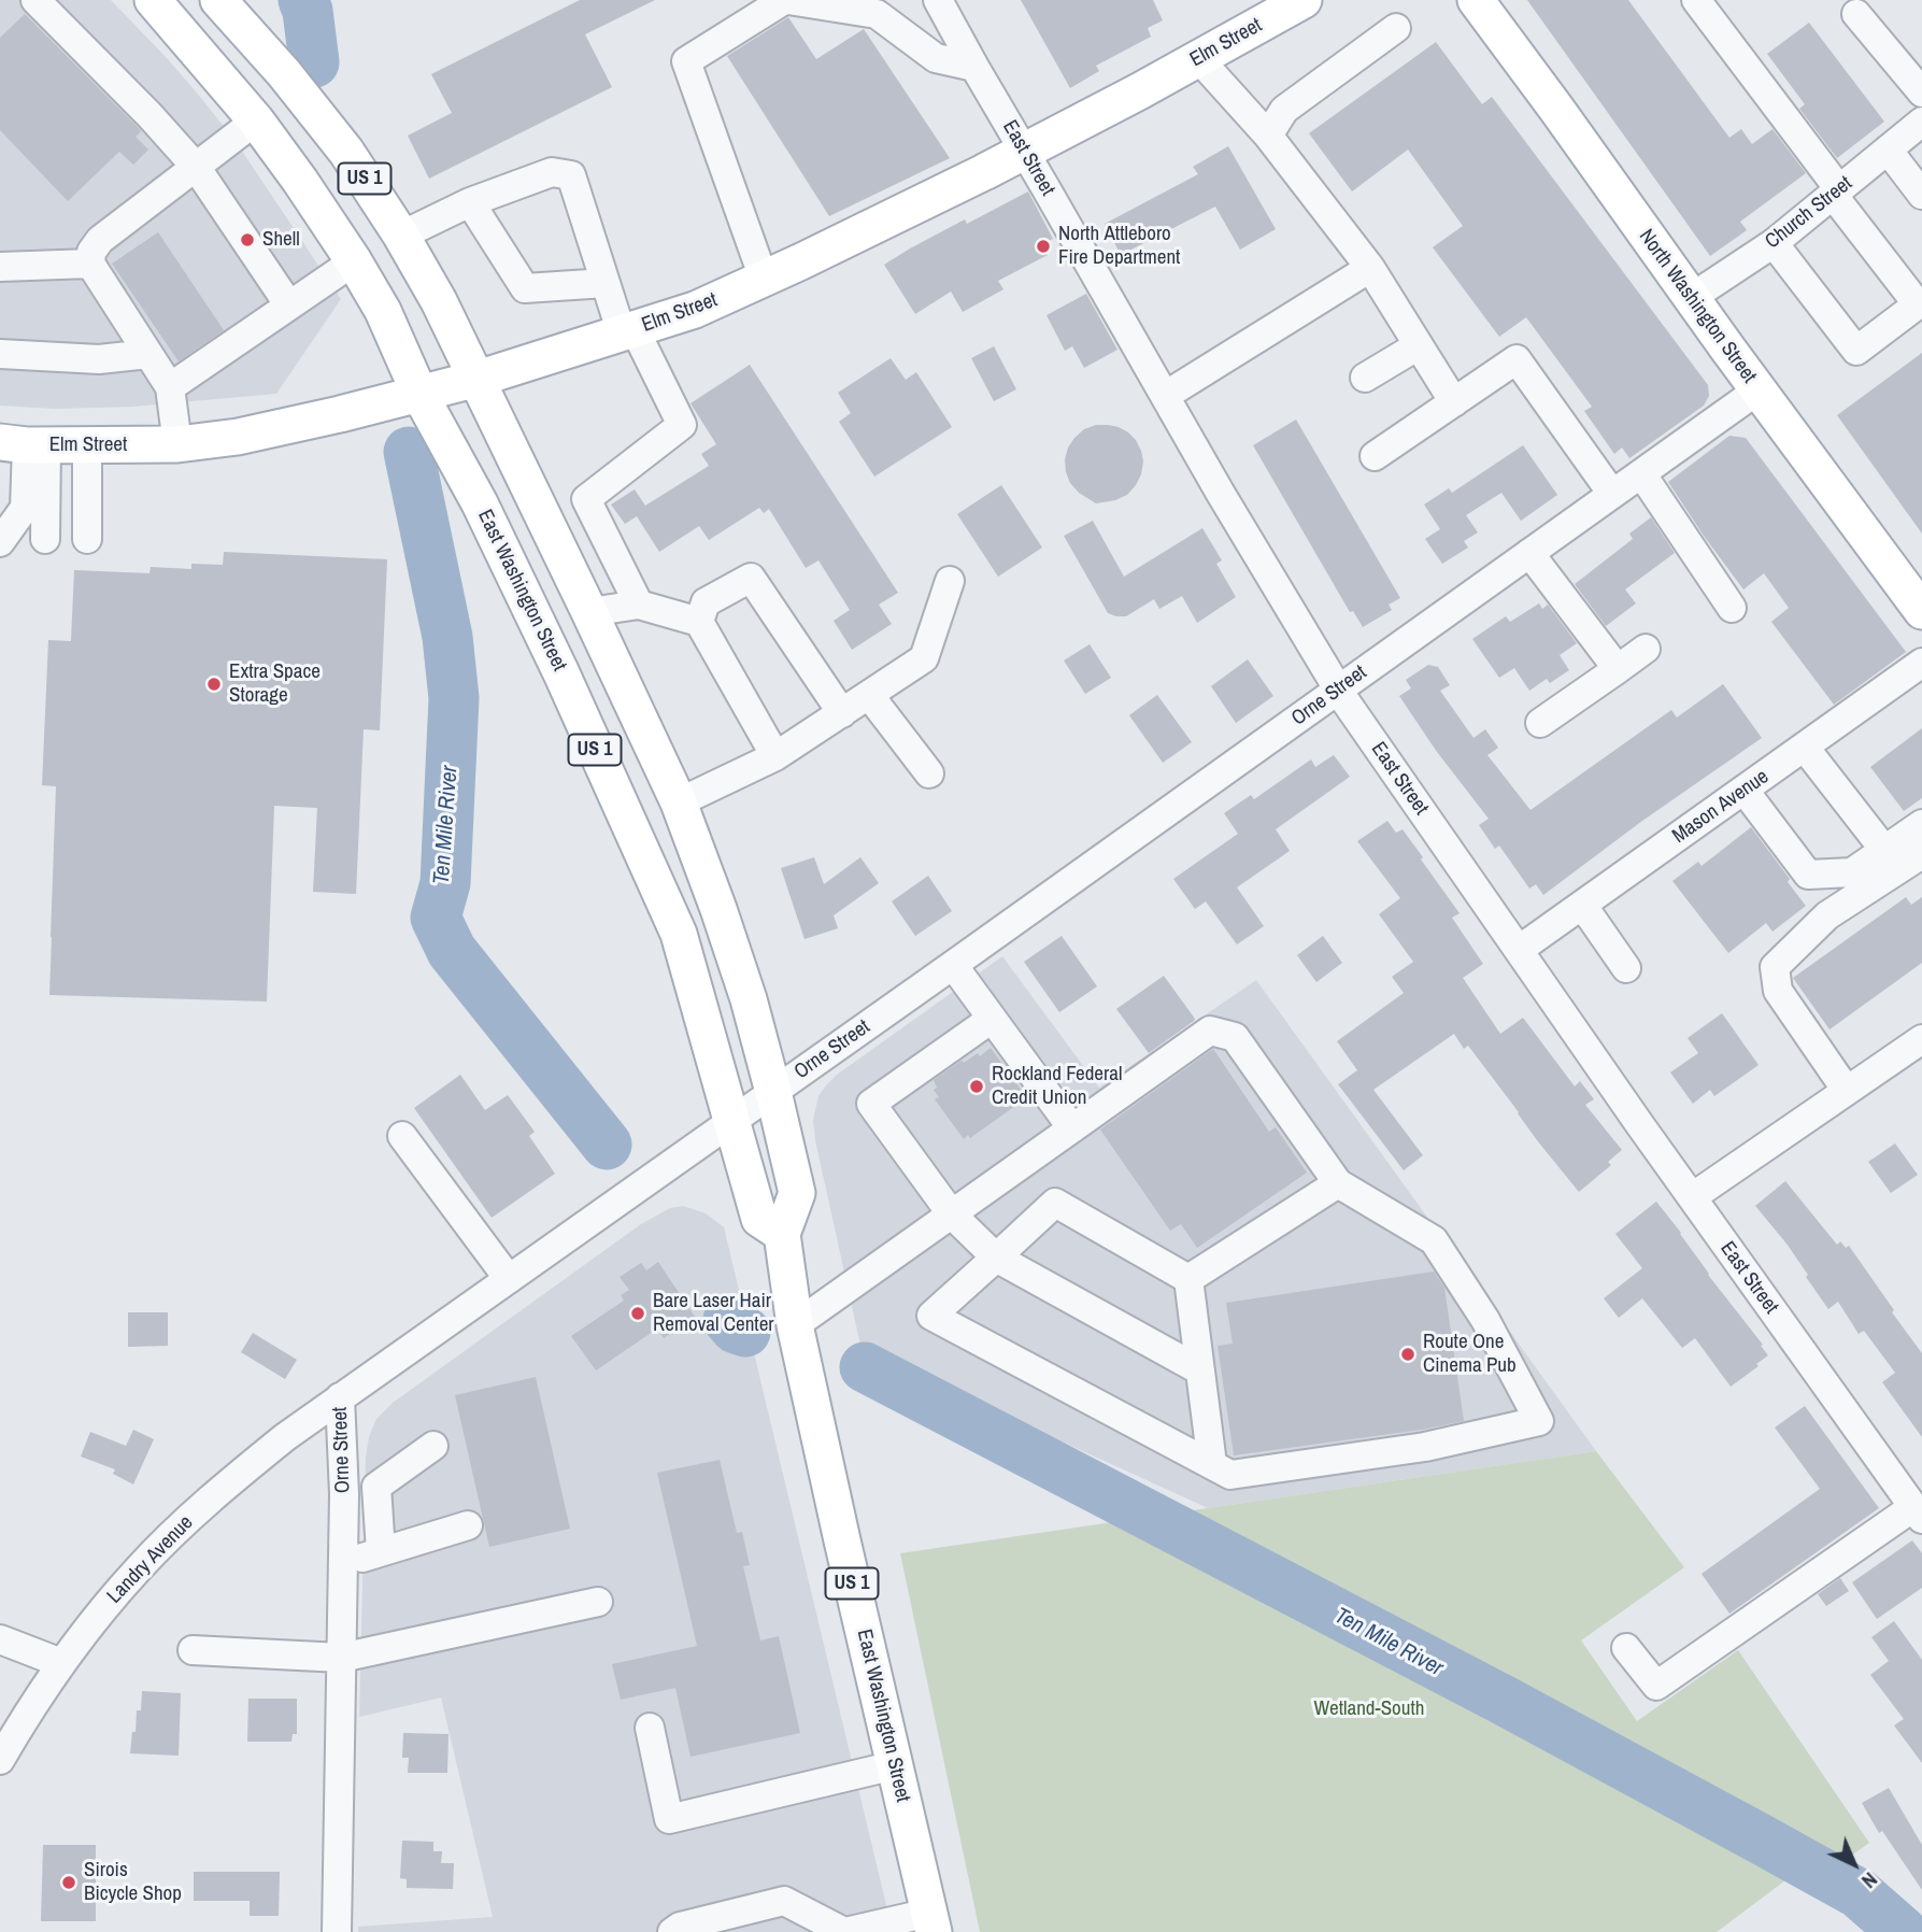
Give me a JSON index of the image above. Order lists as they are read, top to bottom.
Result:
{
  "streets": {
    "main road": [
      "Elm Street",
      "US 1",
      "North Washington Street",
      "East Washington Street"
    ],
    "street": [
      "East Street",
      "Church Street",
      "Orne Street",
      "Mason Avenue",
      "Landry Avenue"
    ]
  },
  "crossings": [
    ["Elm Street", "East Street"],
    ["Elm Street", "East Washington Street"],
    ["East Street", "Orne Street"],
    ["East Street", "Mason Avenue"],
    ["Church Street", "North Washington Street"],
    ["North Washington Street", "Orne Street"],
    ["East Washington Street", "Orne Street"],
    ["Orne Street", "Landry Avenue"]
  ],
  "water": ["Ten Mile River"],
  "parks": ["Wetland-South"],
  "places": [
    "Shell",
    "North Attleboro Fire Department",
    "Extra Space Storage",
    "Rockland Federal Credit Union",
    "Bare Laser Hair Removal Center",
    "Route One Cinema Pub",
    "Sirois Bicycle Shop"
  ],
  "north": "bottom right"
}
